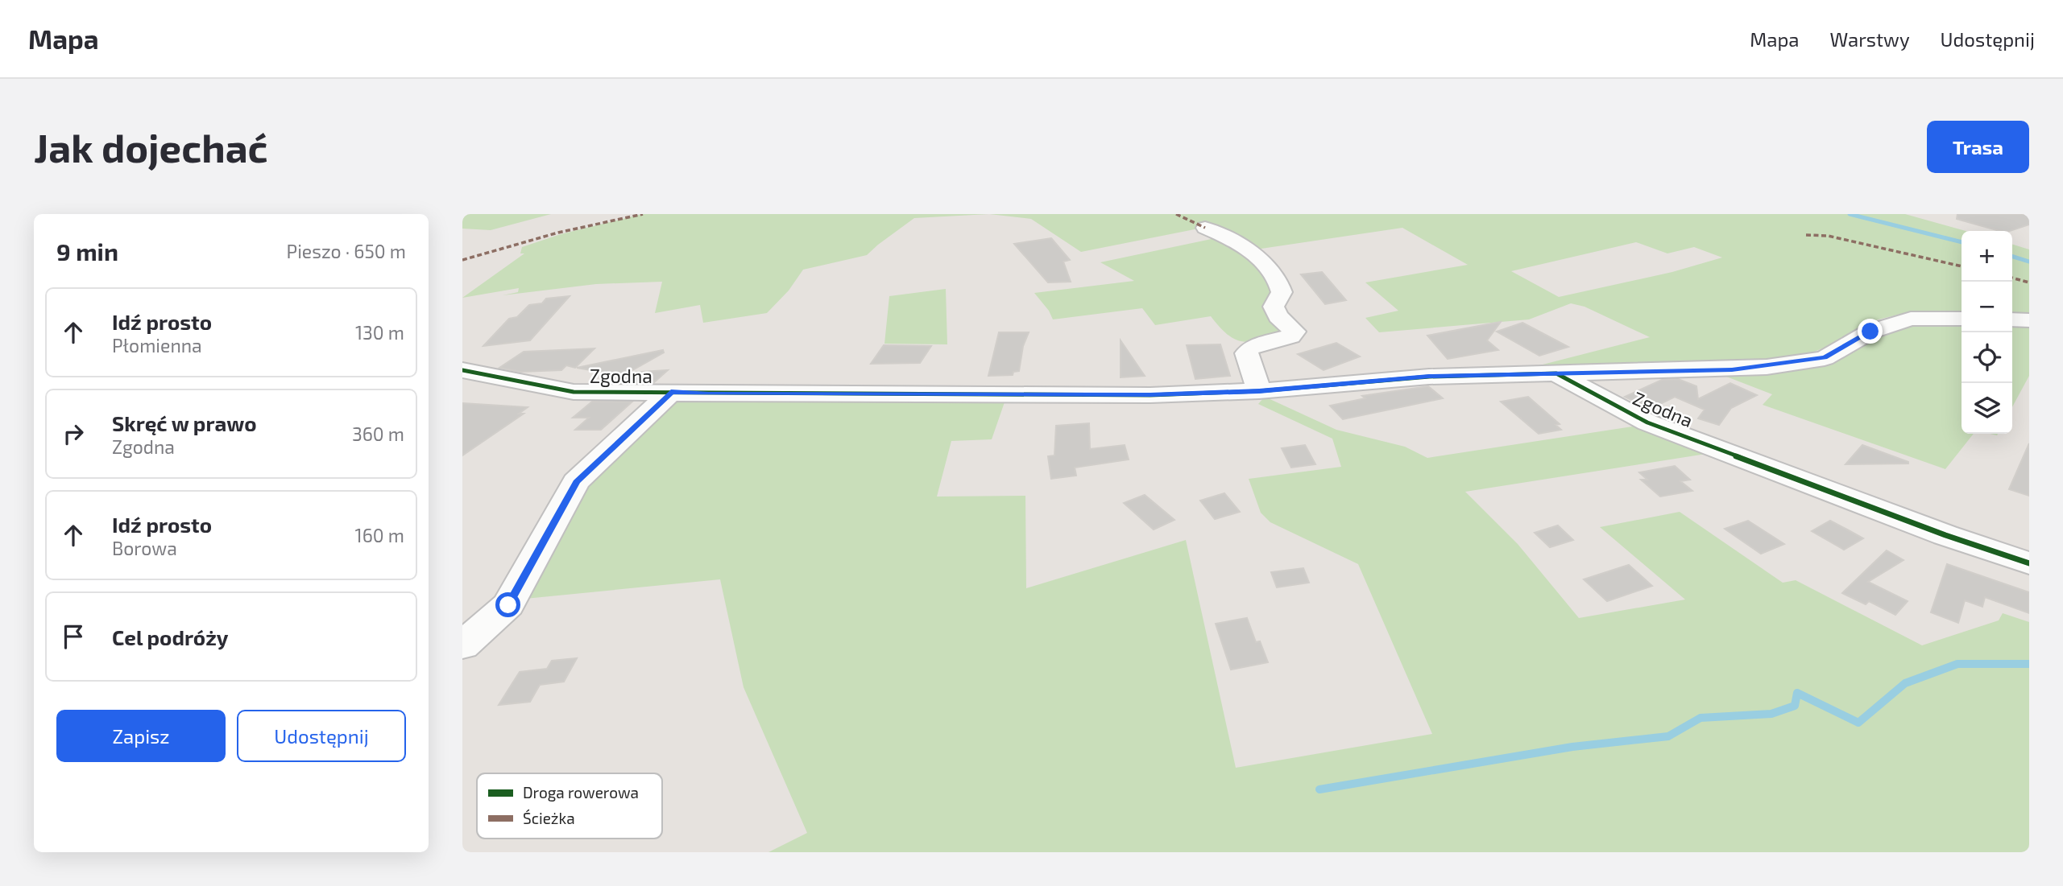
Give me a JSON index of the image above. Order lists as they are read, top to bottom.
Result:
{
  "streets": {
    "street": ["Zgodna"]
  },
  "legend": ["Droga rowerowa", "Ścieżka"],
  "page": {
    "header": "Mapa",
    "nav": ["Mapa", "Warstwy", "Udostępnij"],
    "buttons": [
      "Trasa",
      ["Zapisz", "Udostępnij"]
    ],
    "title": "Jak dojechać",
    "heading": ["9 min", "Pieszo · 650 m"],
    "map_buttons": ["+", "−"],
    "list": [
      ["Idź prosto", "Płomienna", "130 m"],
      ["Skręć w prawo", "Zgodna", "360 m"],
      ["Idź prosto", "Borowa", "160 m"],
      "Cel podróży"
    ]
  }
}
